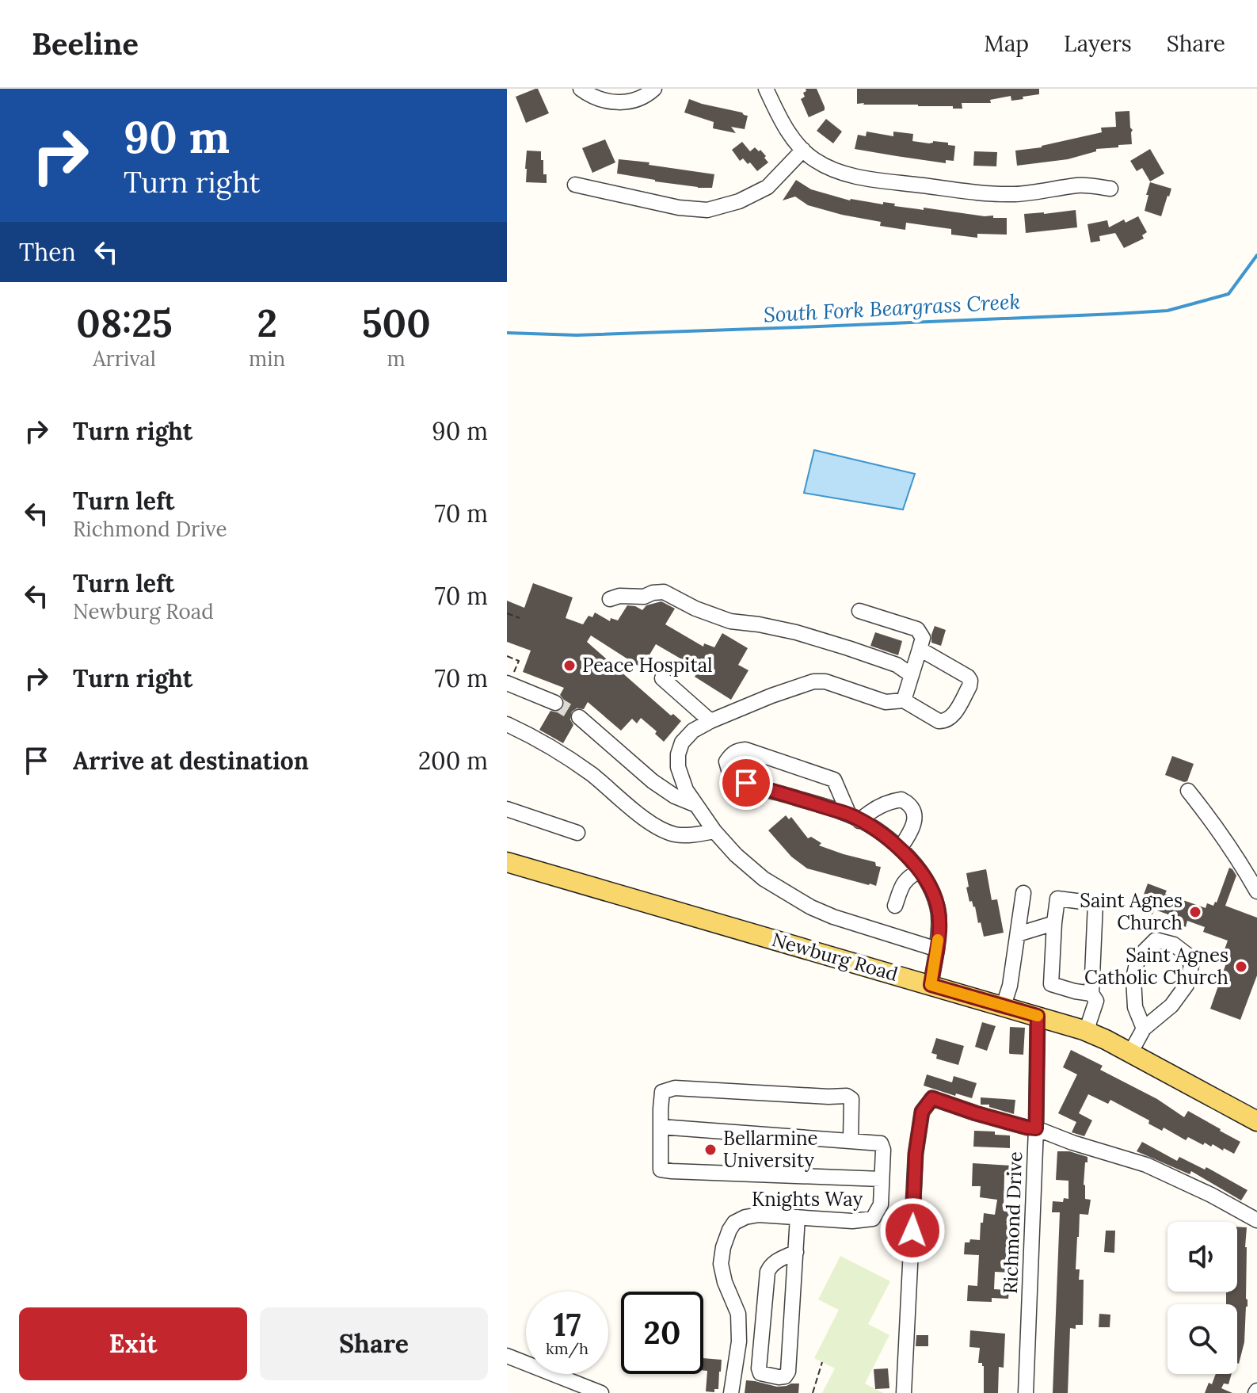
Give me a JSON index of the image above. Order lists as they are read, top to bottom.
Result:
{
  "streets": {
    "main road": ["Newburg Road"],
    "street": ["Knights Way", "Richmond Drive"]
  },
  "crossings": [
    ["Newburg Road", "Richmond Drive"]
  ],
  "water": ["South Fork Beargrass Creek"],
  "places": [
    "Peace Hospital",
    "Saint Agnes Church",
    "Saint Agnes Catholic Church",
    "Bellarmine University"
  ],
  "page": {
    "header": "Beeline",
    "nav": ["Map", "Layers", "Share"],
    "turn": ["90 m", "Turn right"],
    "then": "Then",
    "eta": [
      "08:25",
      "Arrival",
      "2",
      "min",
      "500",
      "m"
    ],
    "list": [
      {
        "name": "Turn right",
        "value": "90 m"
      },
      {
        "name": "Turn left",
        "note": "Richmond Drive",
        "value": "70 m"
      },
      {
        "name": "Turn left",
        "note": "Newburg Road",
        "value": "70 m"
      },
      {
        "name": "Turn right",
        "value": "70 m"
      },
      {
        "name": "Arrive at destination",
        "value": "200 m"
      }
    ],
    "speed": "17 km/h",
    "limit": "20",
    "buttons": ["Exit", "Share"]
  }
}
